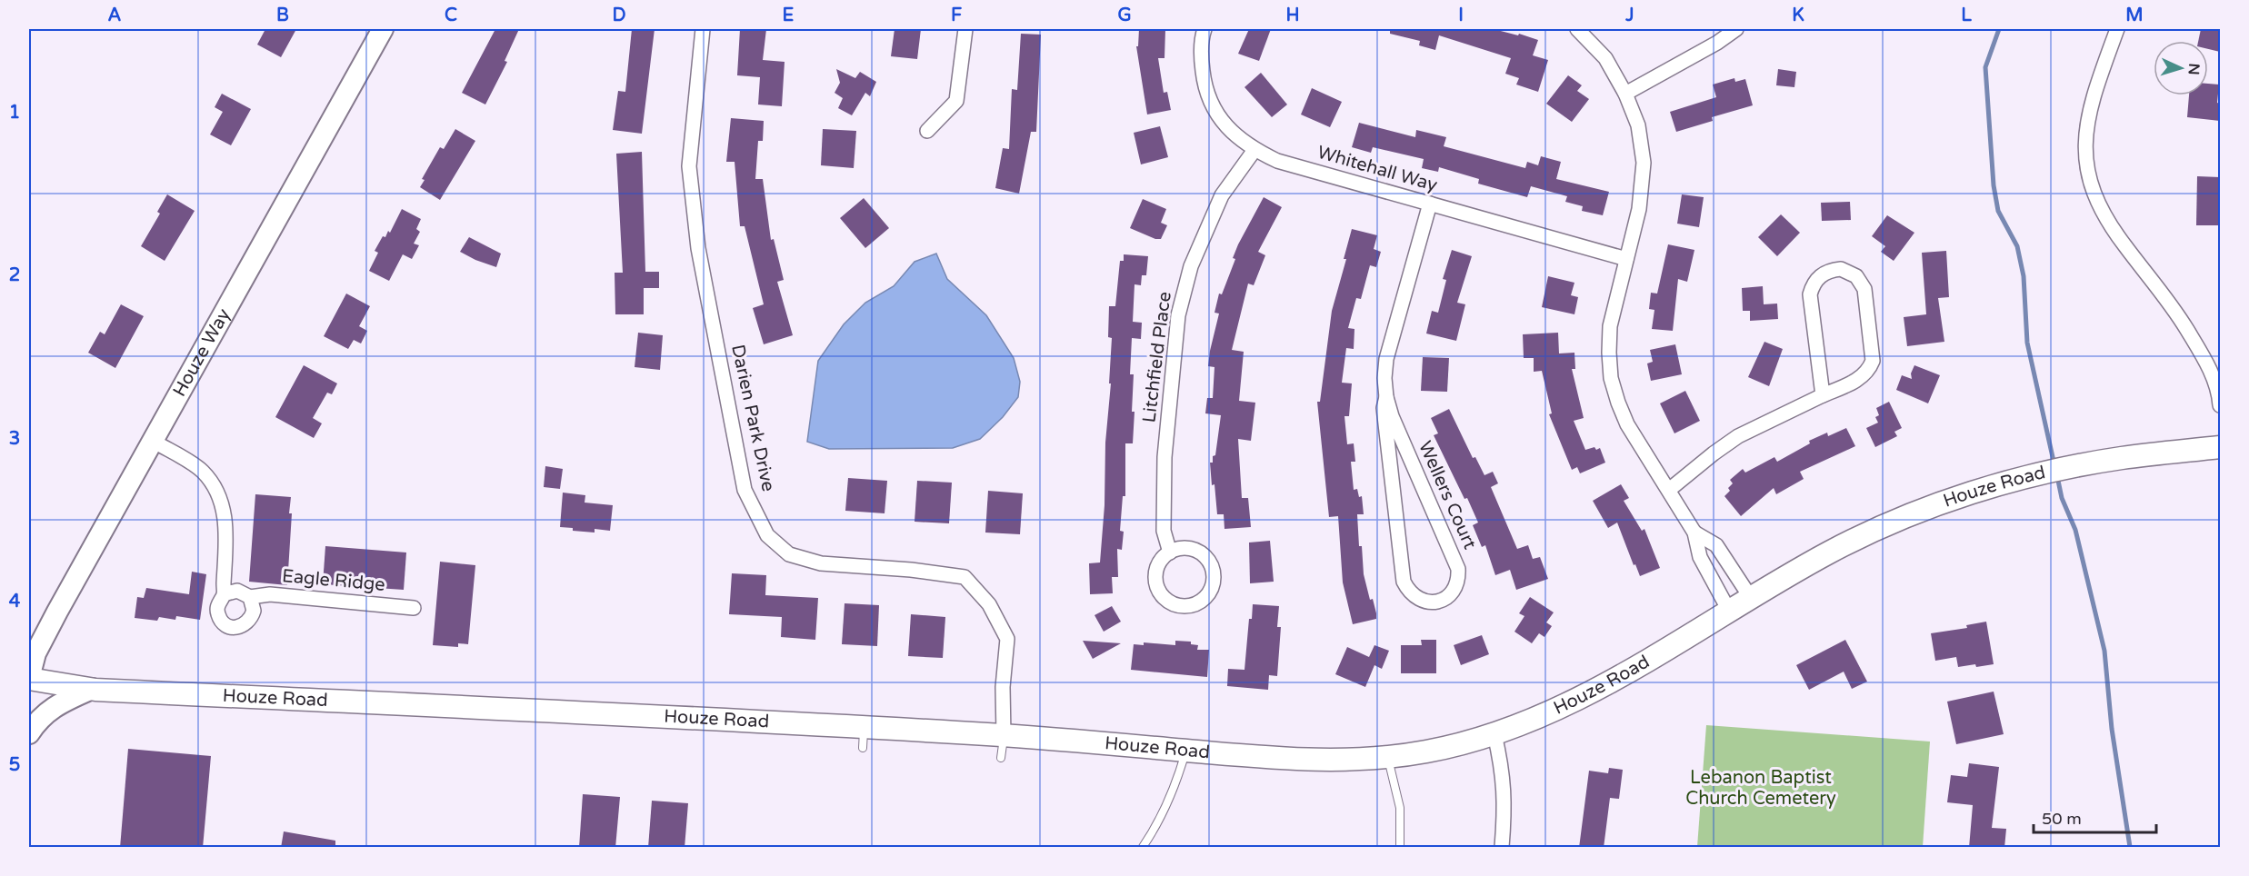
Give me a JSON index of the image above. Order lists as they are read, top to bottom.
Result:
{
  "streets": {
    "main road": ["Houze Road"],
    "street": [
      "Whitehall Way",
      "Houze Way",
      "Litchfield Place",
      "Darien Park Drive",
      "Wellers Court",
      "Eagle Ridge"
    ]
  },
  "crossings": [
    ["Whitehall Way", "Litchfield Place"],
    ["Whitehall Way", "Wellers Court"],
    ["Houze Way", "Houze Road"],
    ["Darien Park Drive", "Houze Road"]
  ],
  "parks": ["Lebanon Baptist Church Cemetery"],
  "scale_bar": "50 m",
  "north": "right",
  "grid": {
    "columns": [
      "A",
      "B",
      "C",
      "D",
      "E",
      "F",
      "G",
      "H",
      "I",
      "J",
      "K",
      "L",
      "M"
    ],
    "rows": [
      "1",
      "2",
      "3",
      "4",
      "5"
    ]
  }
}
